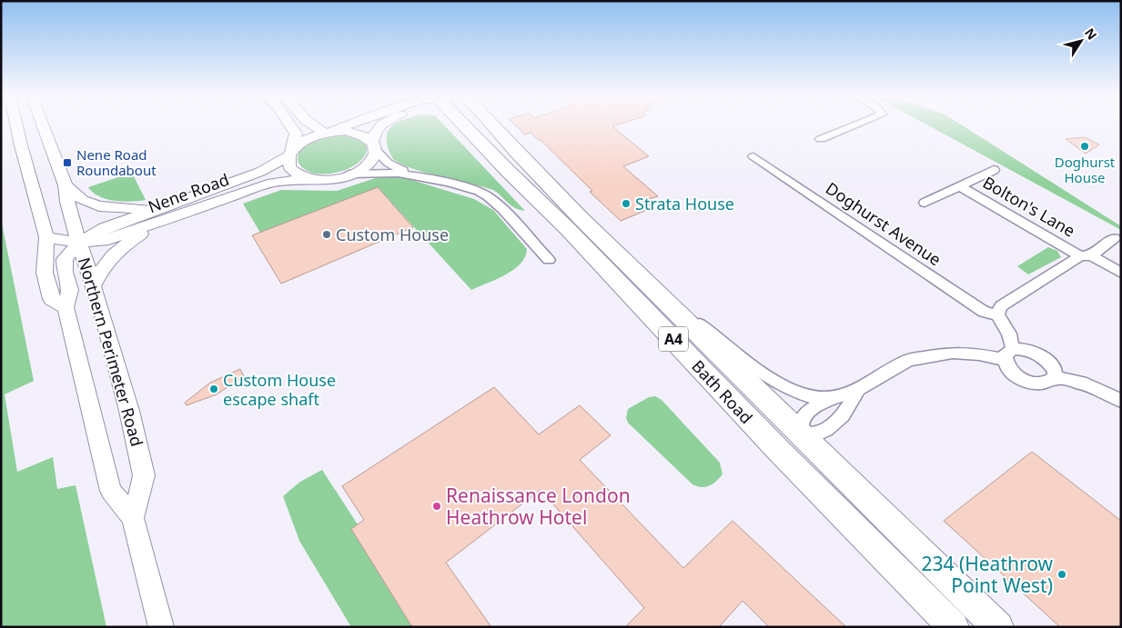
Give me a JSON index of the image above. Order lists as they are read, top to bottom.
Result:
{
  "streets": {
    "highway": ["A4", "Bath Road"],
    "street": [
      "Nene Road",
      "Bolton's Lane",
      "Doghurst Avenue",
      "Northern Perimeter Road"
    ]
  },
  "crossings": [
    ["Nene Road", "Northern Perimeter Road"],
    ["Bolton's Lane", "Doghurst Avenue"]
  ],
  "places": {
    "other": [
      "Doghurst House",
      "Strata House",
      "Custom House",
      "Custom House escape shaft",
      "Renaissance London Heathrow Hotel",
      "234 (Heathrow Point West)"
    ],
    "transit": ["Nene Road Roundabout"]
  },
  "north": "top right"
}
